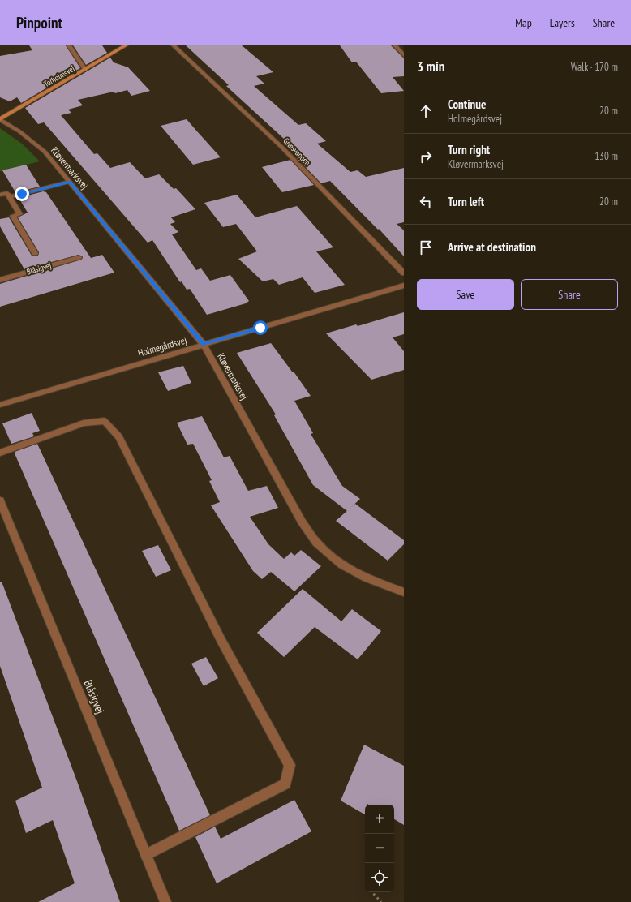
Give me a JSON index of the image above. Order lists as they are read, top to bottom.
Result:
{
  "streets": {
    "street": [
      "Tørholmsvej",
      "Græsvangen",
      "Kløvermarksvej",
      "Blåsigvej",
      "Holmegårdsvej"
    ]
  },
  "crossings": [
    ["Tørholmsvej", "Kløvermarksvej"],
    ["Kløvermarksvej", "Holmegårdsvej"]
  ],
  "page": {
    "header": "Pinpoint",
    "nav": ["Map", "Layers", "Share"],
    "heading": ["3 min", "Walk · 170 m"],
    "list": [
      ["Continue", "Holmegårdsvej", "20 m"],
      ["Turn right", "Kløvermarksvej", "130 m"],
      ["Turn left", "20 m"],
      "Arrive at destination"
    ],
    "buttons": ["Save", "Share"],
    "map_buttons": ["+", "−"]
  }
}
